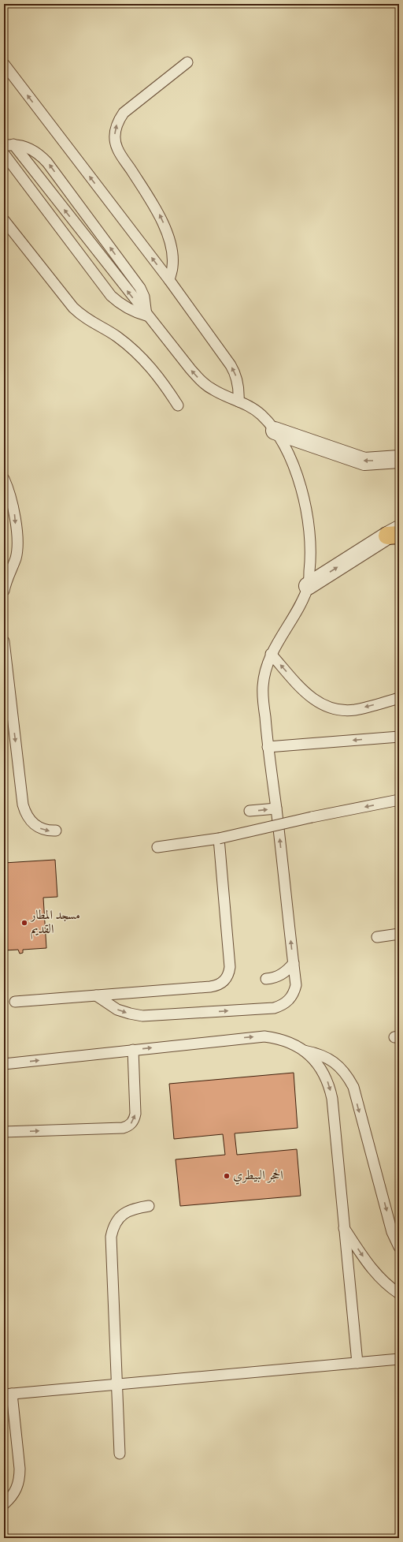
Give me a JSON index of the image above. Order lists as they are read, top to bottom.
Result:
{
  "places": ["مسجد المطار القديم", "الحجر البيطري"]
}
